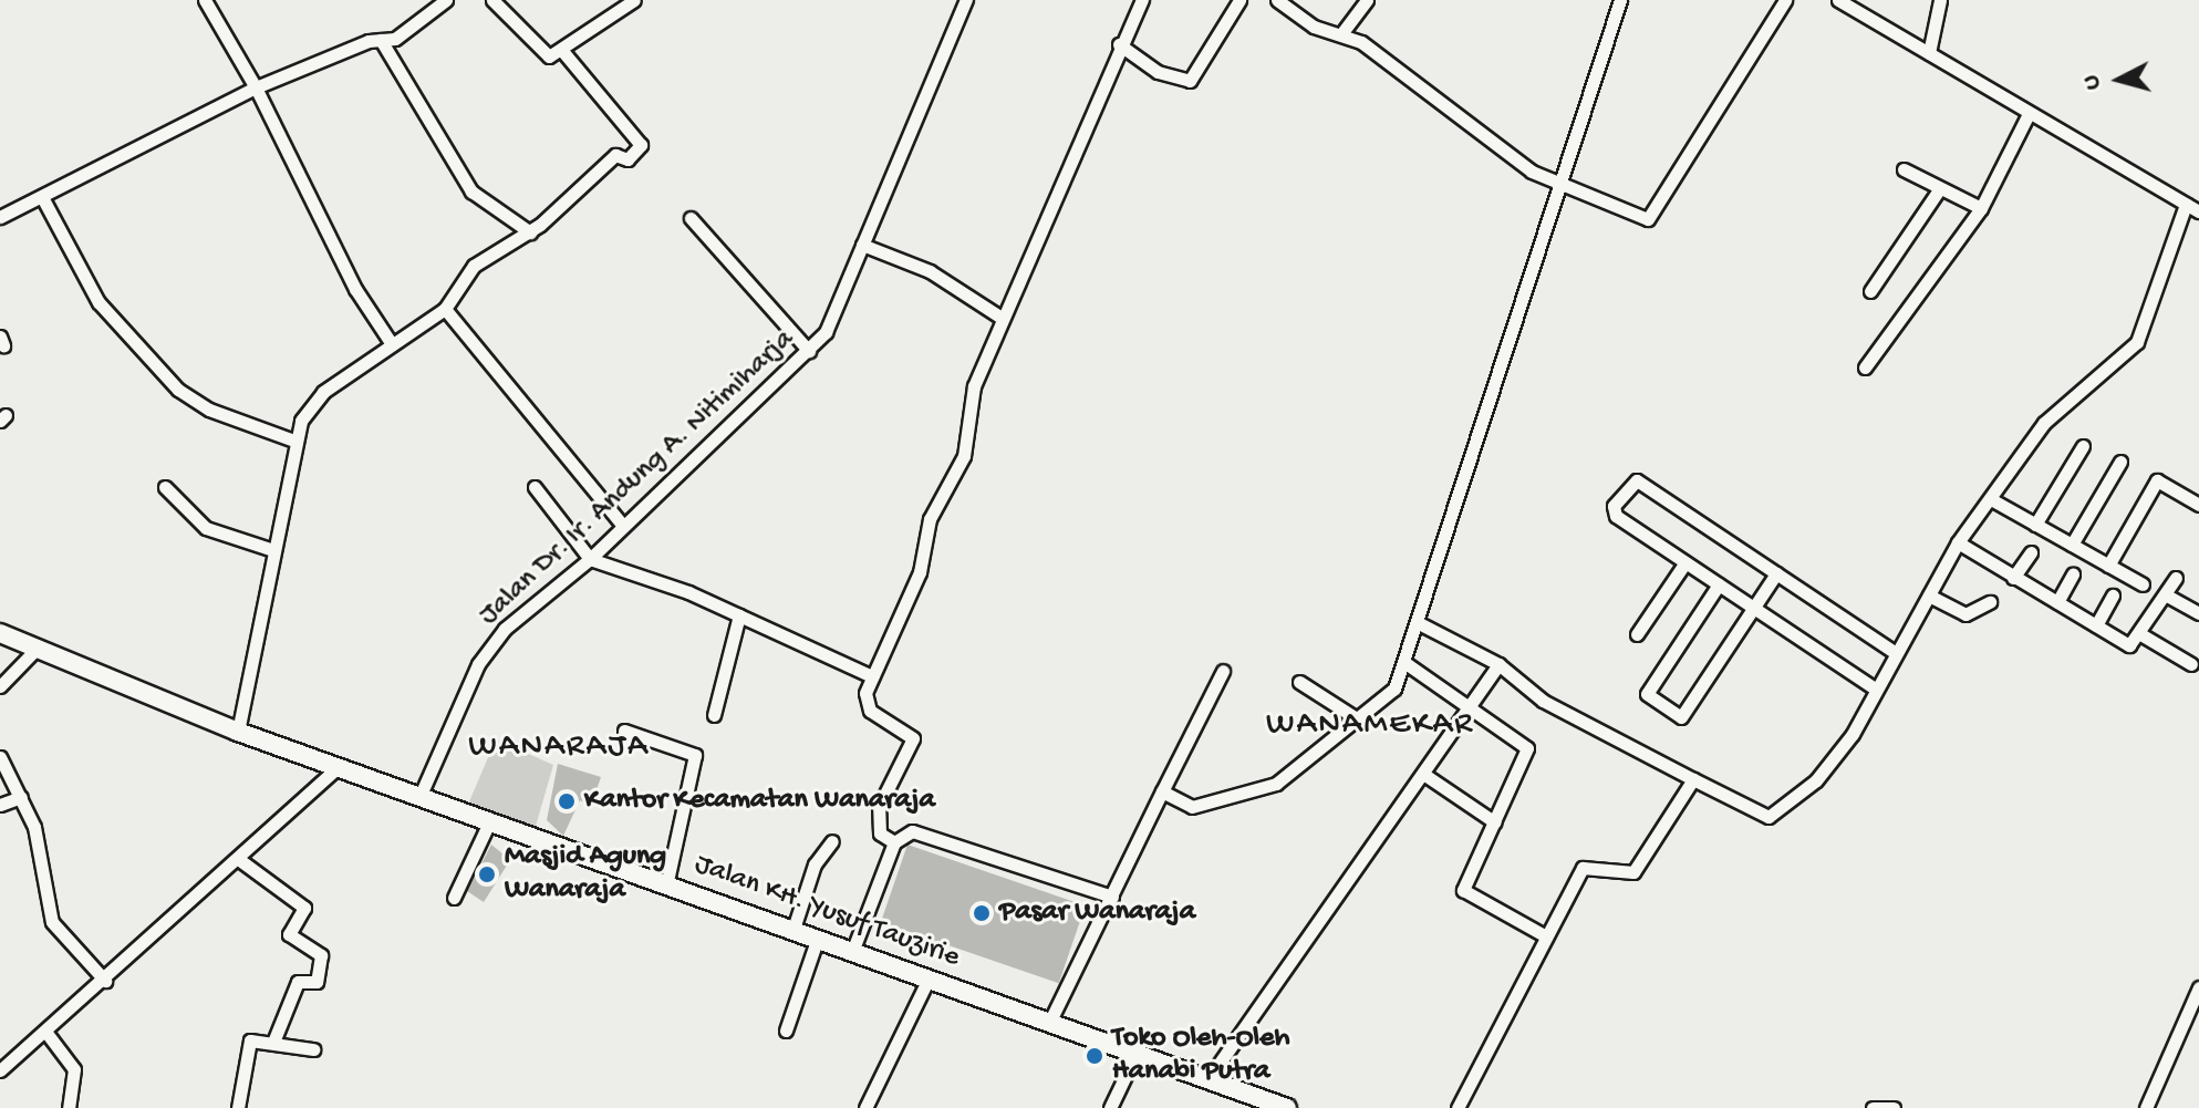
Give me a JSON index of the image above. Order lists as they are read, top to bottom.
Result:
{
  "streets": {
    "main road": ["Jalan KH. Yusuf Tauzirie"],
    "street": ["Jalan Dr. Ir. Andung A. Nitimiharja"]
  },
  "crossings": [
    ["Jalan Dr. Ir. Andung A. Nitimiharja", "Jalan KH. Yusuf Tauzirie"]
  ],
  "districts": ["WANAMEKAR", "WANARAJA"],
  "places": [
    "Kantor Kecamatan Wanaraja",
    "Masjid Agung Wanaraja",
    "Pasar Wanaraja",
    "Toko Oleh-Oleh Hanabi Putra"
  ],
  "north": "left"
}
